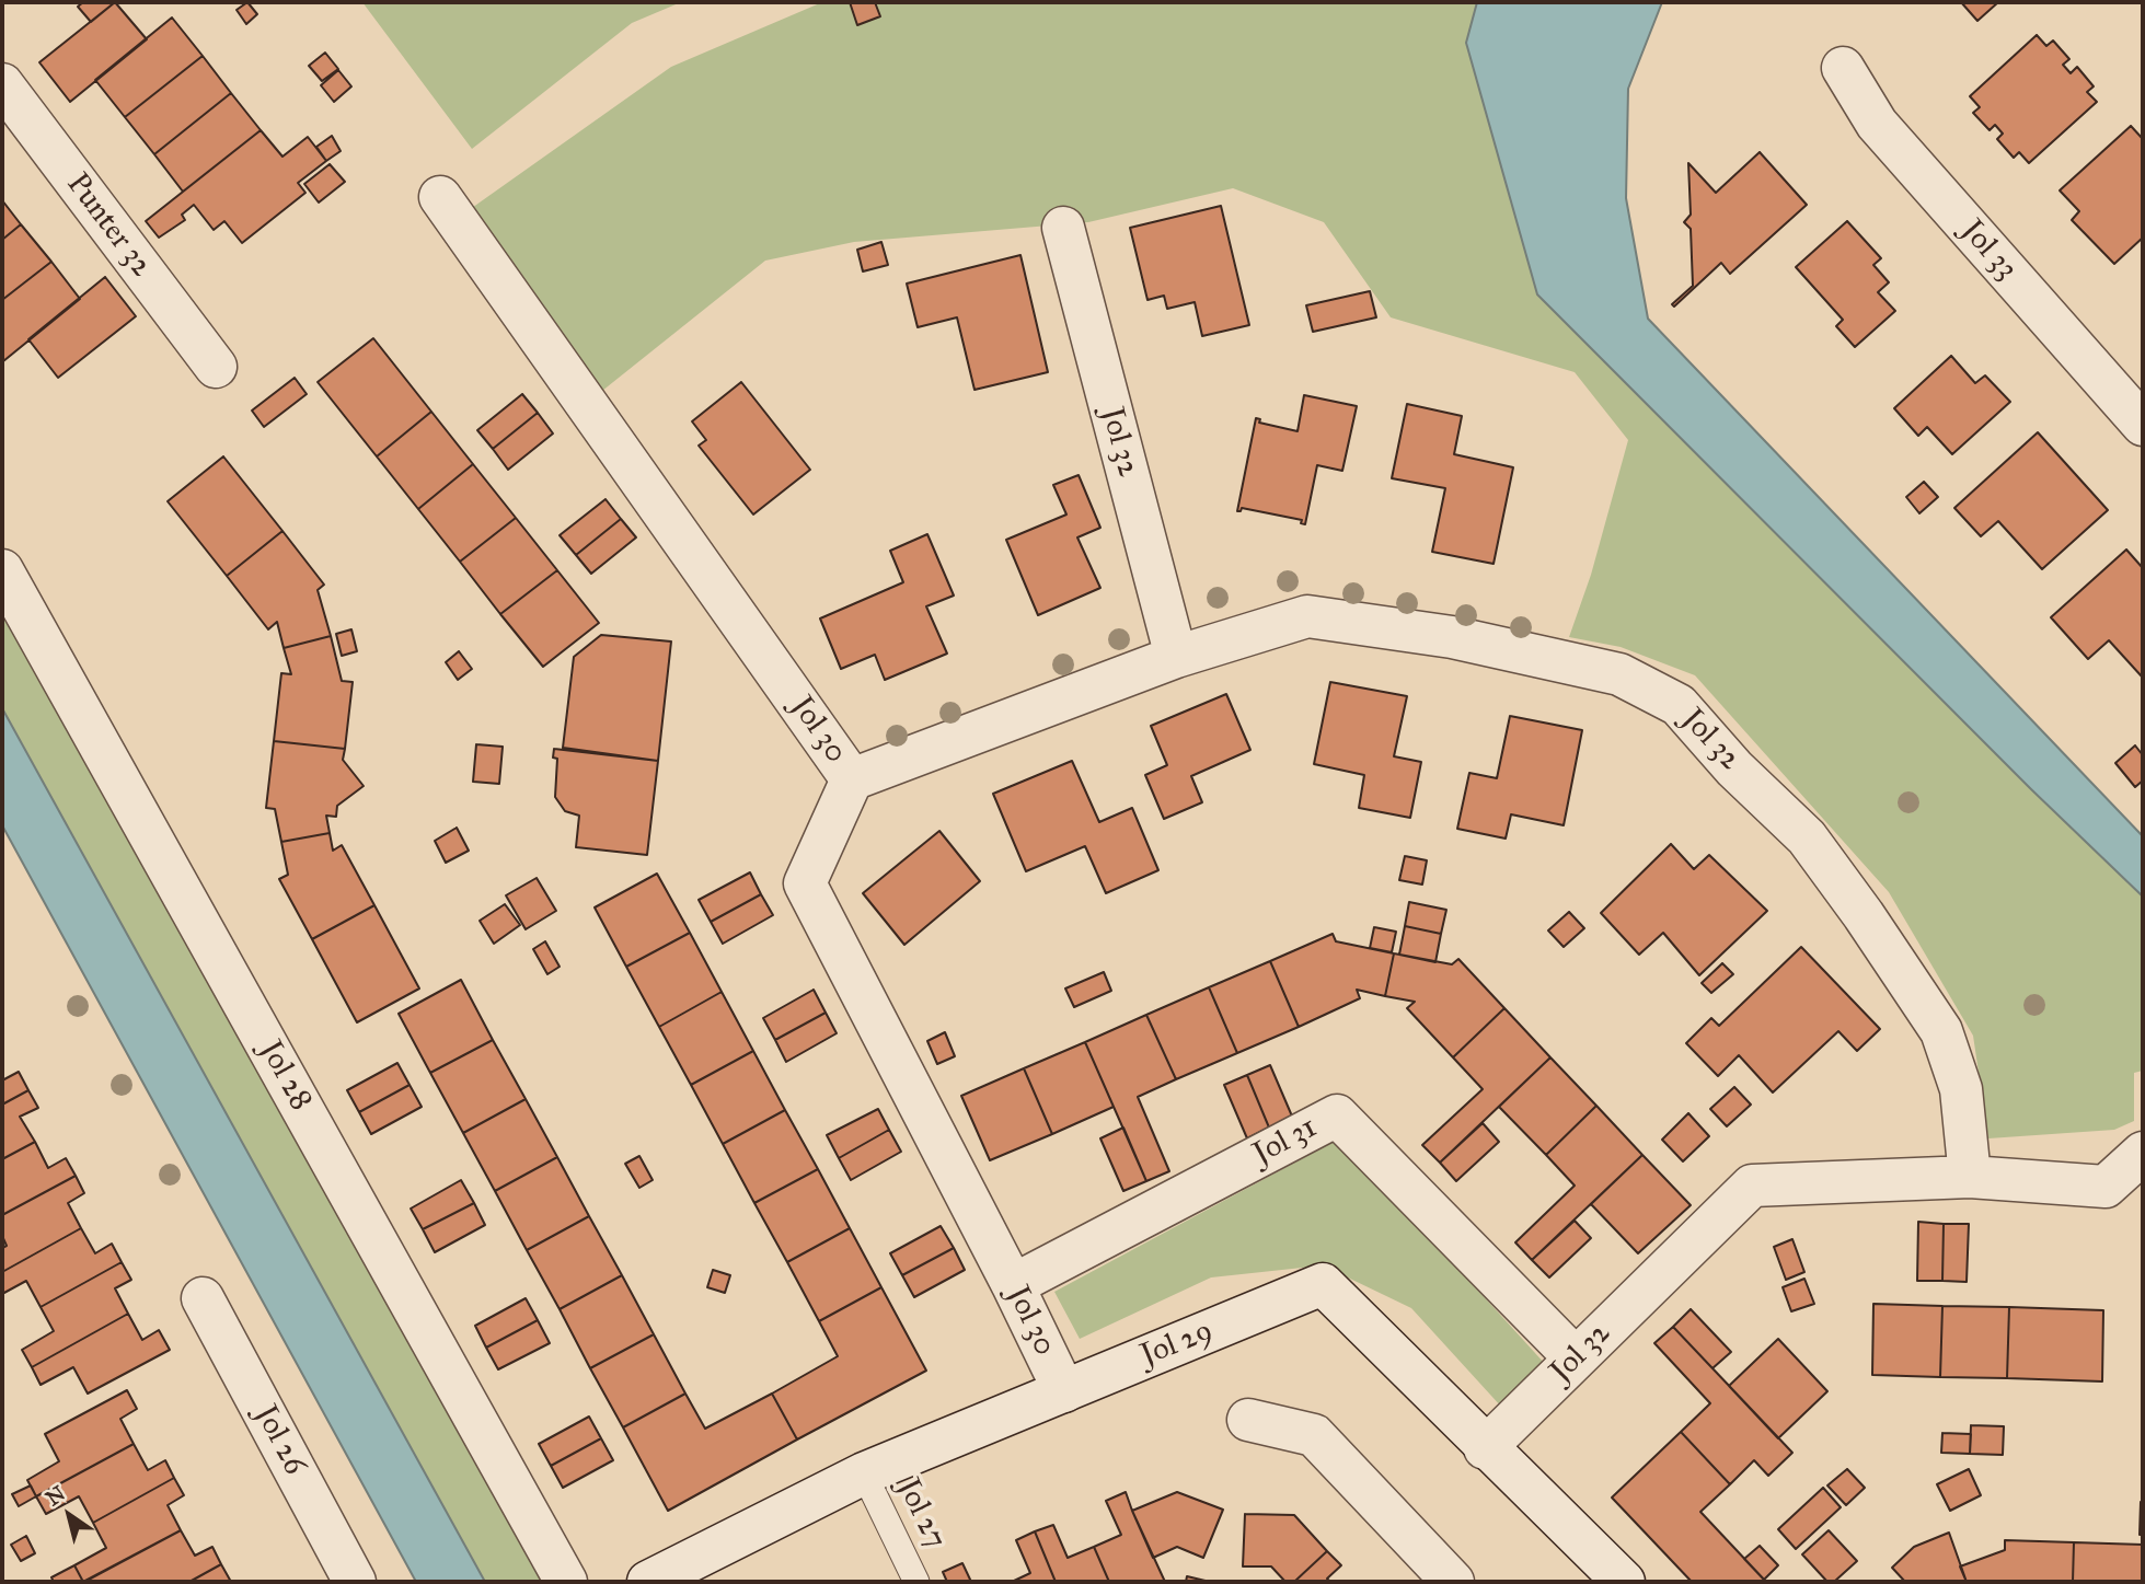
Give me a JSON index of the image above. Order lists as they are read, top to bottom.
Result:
{
  "streets": {
    "street": [
      "Punter 32",
      "Jol 33",
      "Jol 32",
      "Jol 30",
      "Jol 28",
      "Jol 31",
      "Jol 29",
      "Jol 26"
    ],
    "lane": ["Jol 27"]
  },
  "crossings": [
    ["Jol 32", "Jol 30"],
    ["Jol 32", "Jol 31"],
    ["Jol 32", "Jol 29"],
    ["Jol 30", "Jol 31"],
    ["Jol 30", "Jol 29"],
    ["Jol 29", "Jol 27"]
  ],
  "north": "top left"
}
